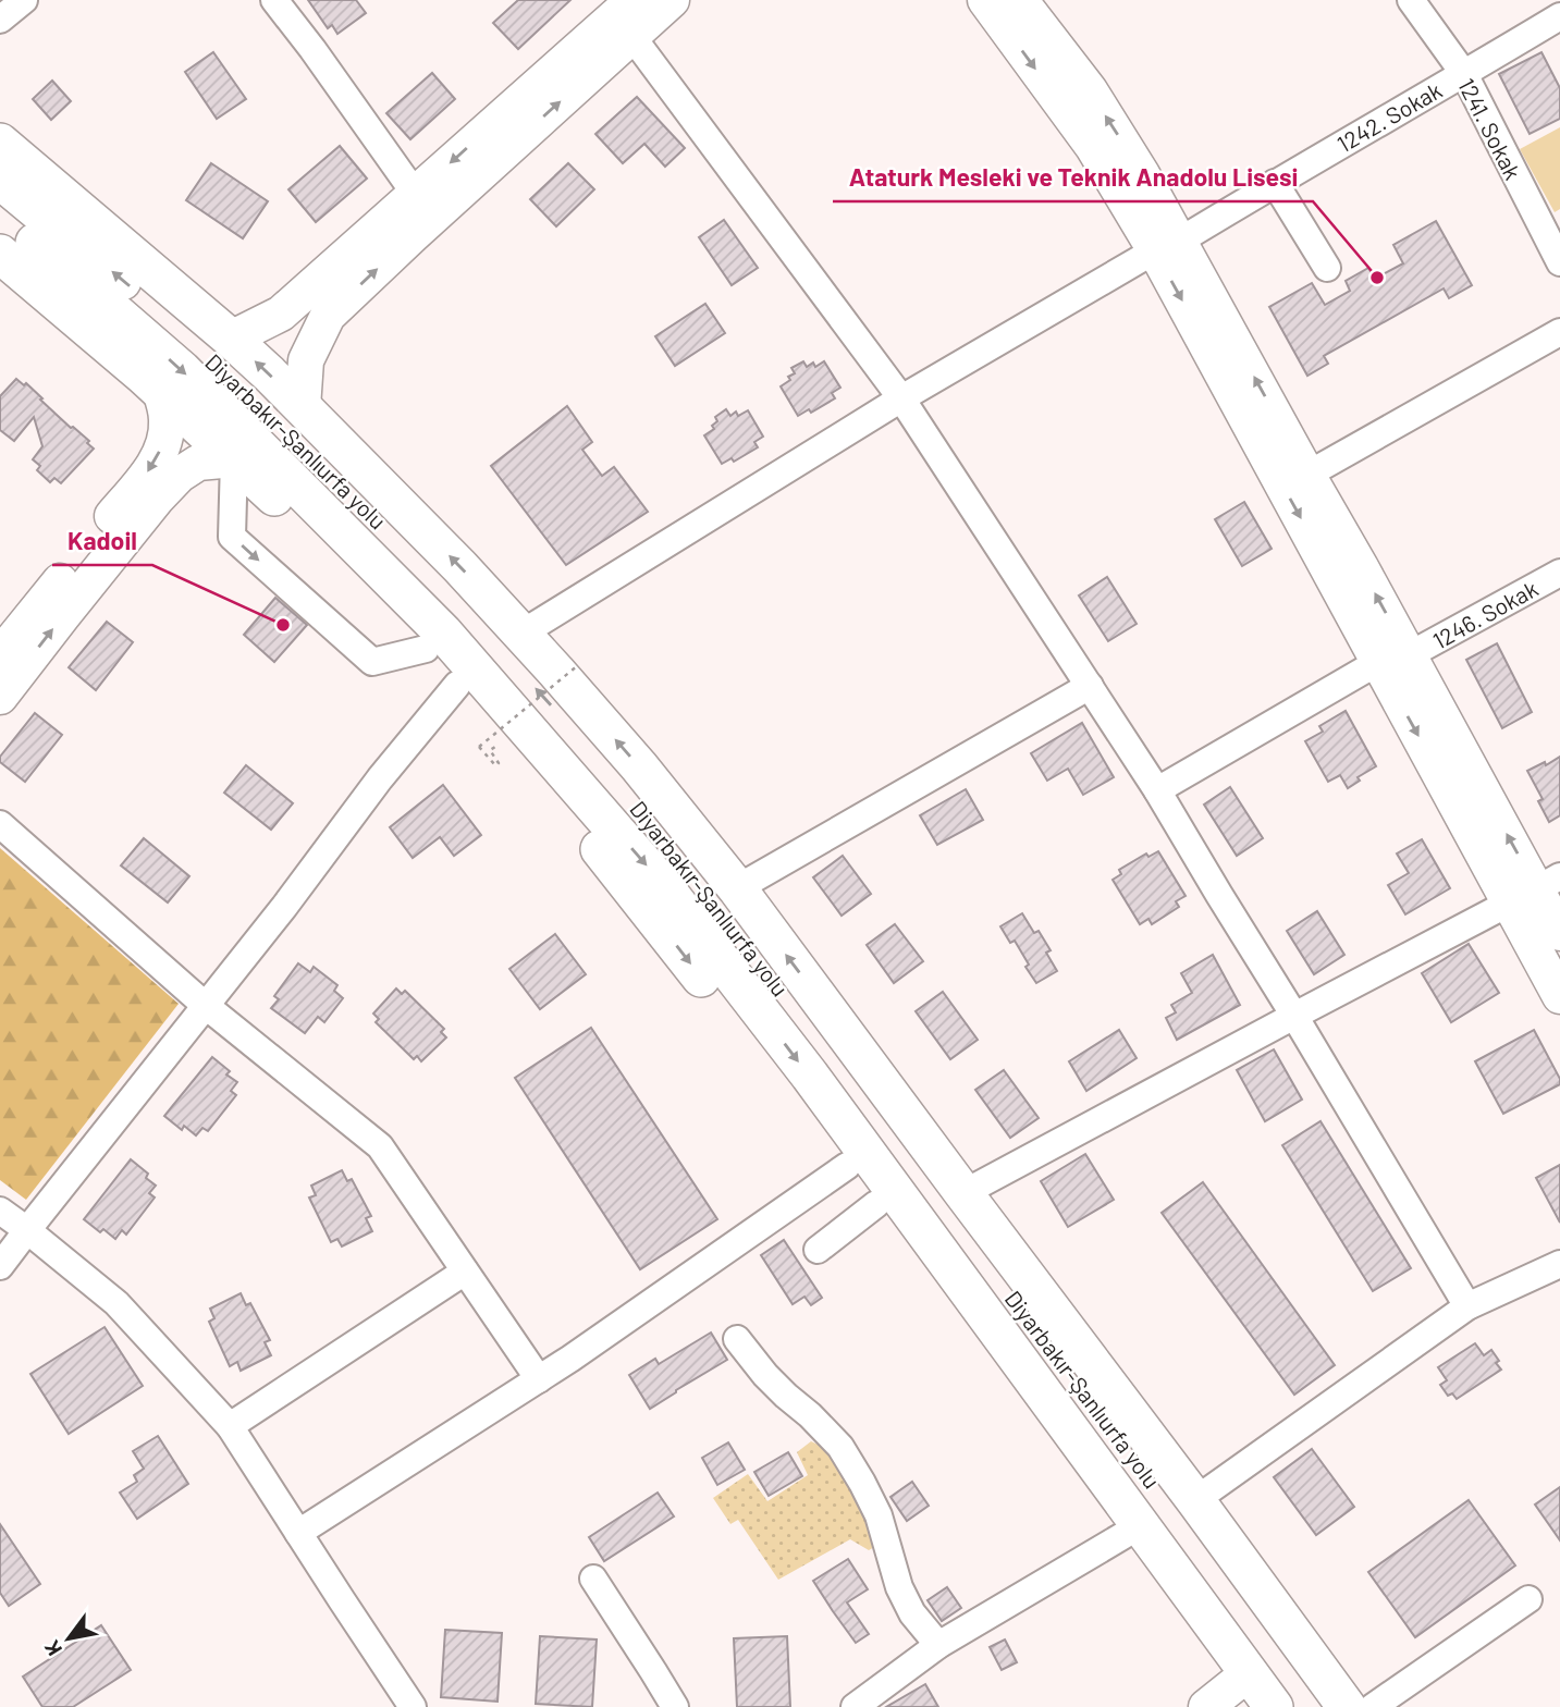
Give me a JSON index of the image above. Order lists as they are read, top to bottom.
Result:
{
  "streets": {
    "highway": ["Diyarbakır-Şanlıurfa yolu"],
    "street": ["1242. Sokak", "1241. Sokak", "1246. Sokak"]
  },
  "crossings": [
    ["1242. Sokak", "1241. Sokak"]
  ],
  "places": ["Ataturk Mesleki ve Teknik Anadolu Lisesi", "Kadoil"],
  "north": "bottom left"
}
